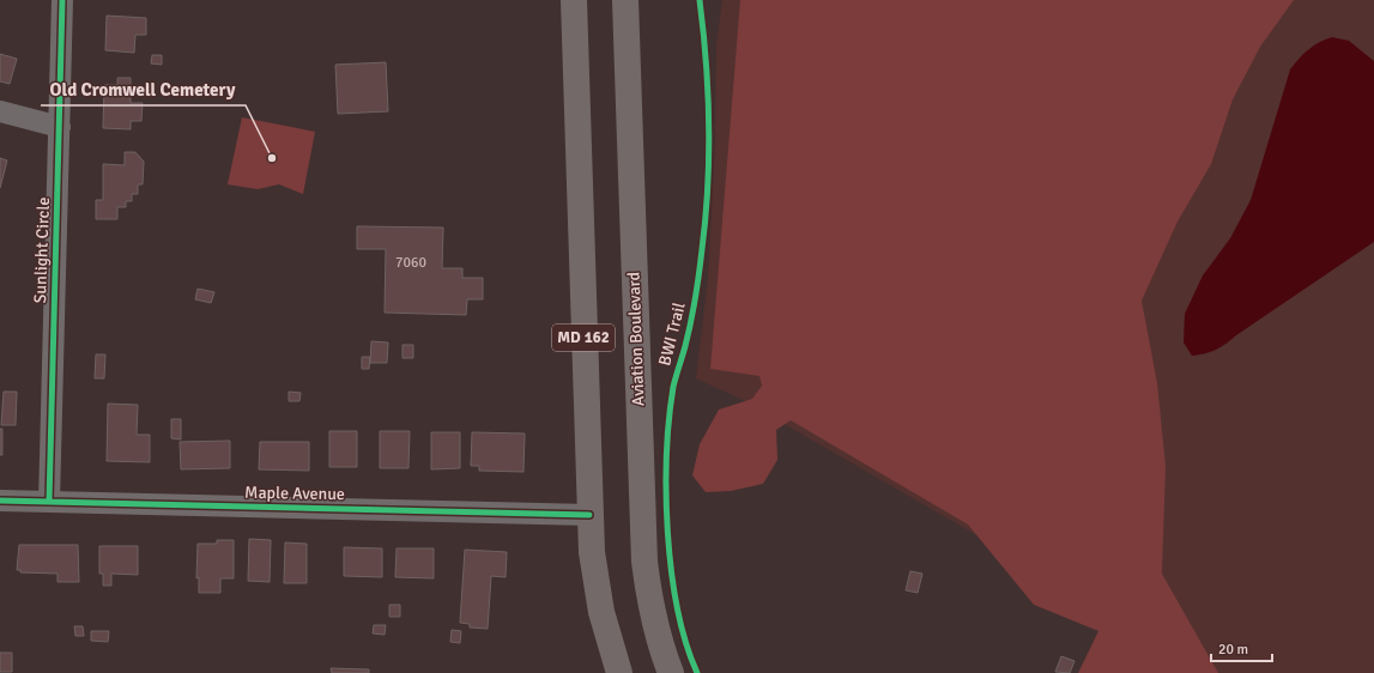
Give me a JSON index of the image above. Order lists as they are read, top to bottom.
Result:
{
  "streets": {
    "main road": ["MD 162", "Aviation Boulevard"],
    "street": ["Sunlight Circle", "Maple Avenue"],
    "cycle path": ["BWI Trail"]
  },
  "crossings": [
    ["Sunlight Circle", "Maple Avenue"],
    ["MD 162", "Maple Avenue"]
  ],
  "places": ["Old Cromwell Cemetery"],
  "house_numbers": ["7060"],
  "scale_bar": "20 m"
}
